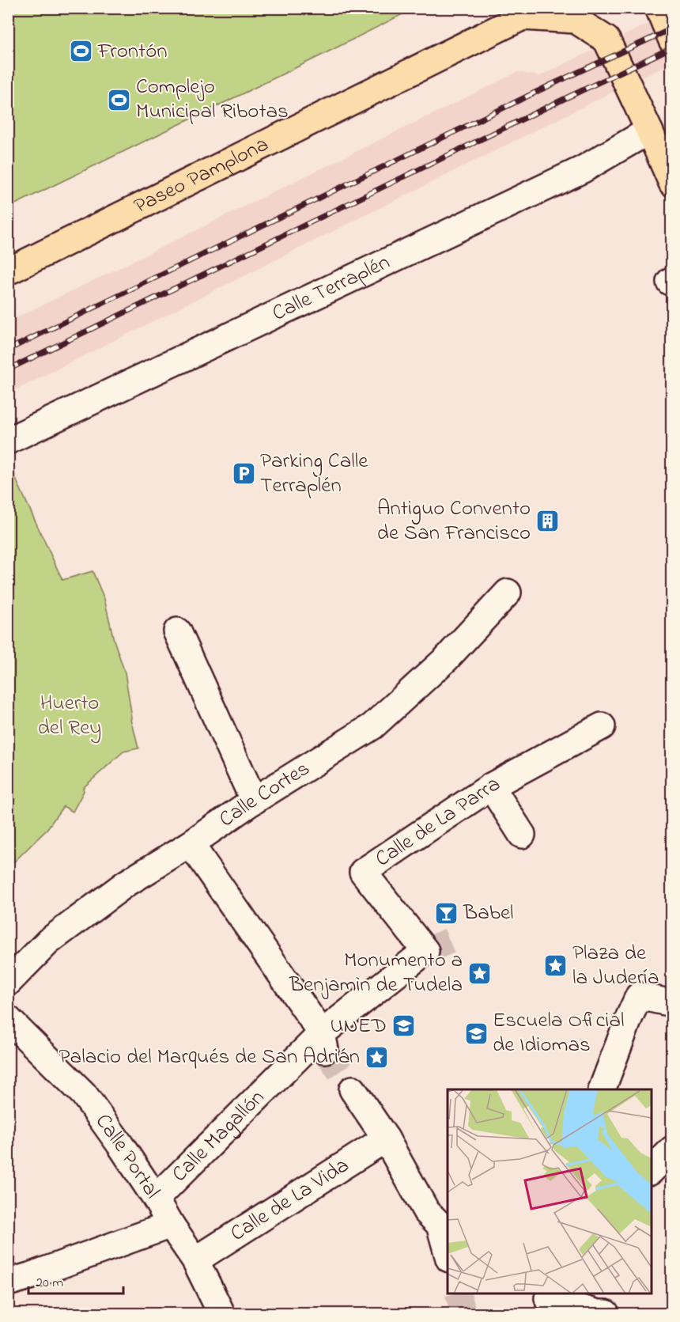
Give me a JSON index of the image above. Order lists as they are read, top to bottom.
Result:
{
  "streets": {
    "main road": ["Paseo Pamplona"],
    "street": [
      "Calle Terraplén",
      "Calle Cortes",
      "Calle de La Parra",
      "Calle Magallón",
      "Calle Portal",
      "Calle de La Vida"
    ]
  },
  "crossings": [
    ["Paseo Pamplona", "Calle Terraplén"],
    ["Calle de La Parra", "Calle Magallón"],
    ["Calle Magallón", "Calle Portal"],
    ["Calle Portal", "Calle de La Vida"]
  ],
  "parks": ["Huerto del Rey"],
  "places": {
    "sports": ["Frontón", "Complejo Municipal Ribotas"],
    "parking": ["Parking Calle Terraplén"],
    "building": ["Antiguo Convento de San Francisco"],
    "bar": ["Babel"],
    "place": ["Plaza de la Judería", "Monumento a Benjamìn de Tudela", "Palacio del Marqués de San Adrián"],
    "school or university": ["UNED", "Escuela Oficial de Idiomas"]
  },
  "scale_bar": "20 m"
}
